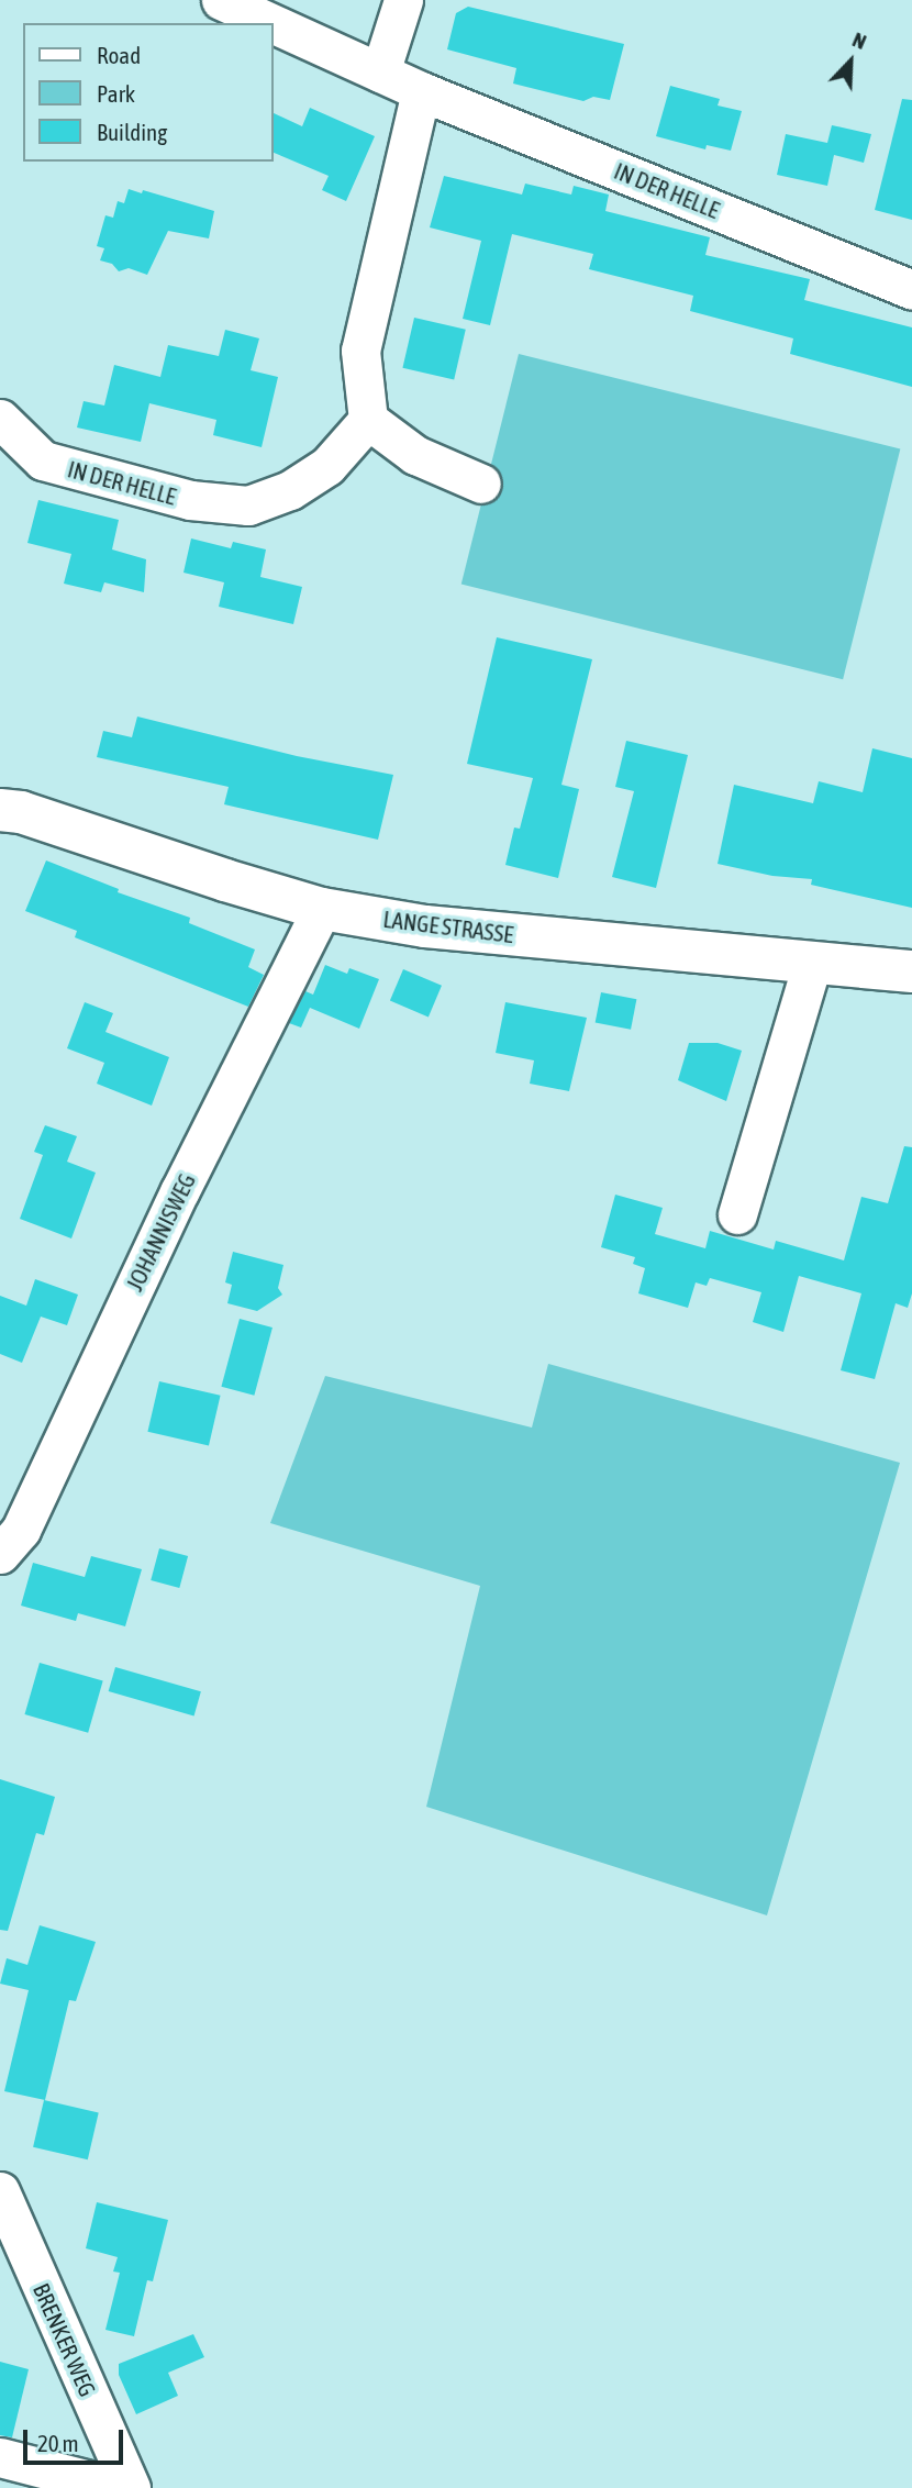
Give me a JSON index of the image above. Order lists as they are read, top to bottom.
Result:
{
  "streets": {
    "main road": ["LANGE STRASSE"],
    "street": ["IN DER HELLE", "JOHANNISWEG", "BRENKER WEG"]
  },
  "crossings": [
    ["LANGE STRASSE", "JOHANNISWEG"]
  ],
  "legend": ["Road", "Park", "Building"],
  "scale_bar": "20 m",
  "north": "top right"
}
